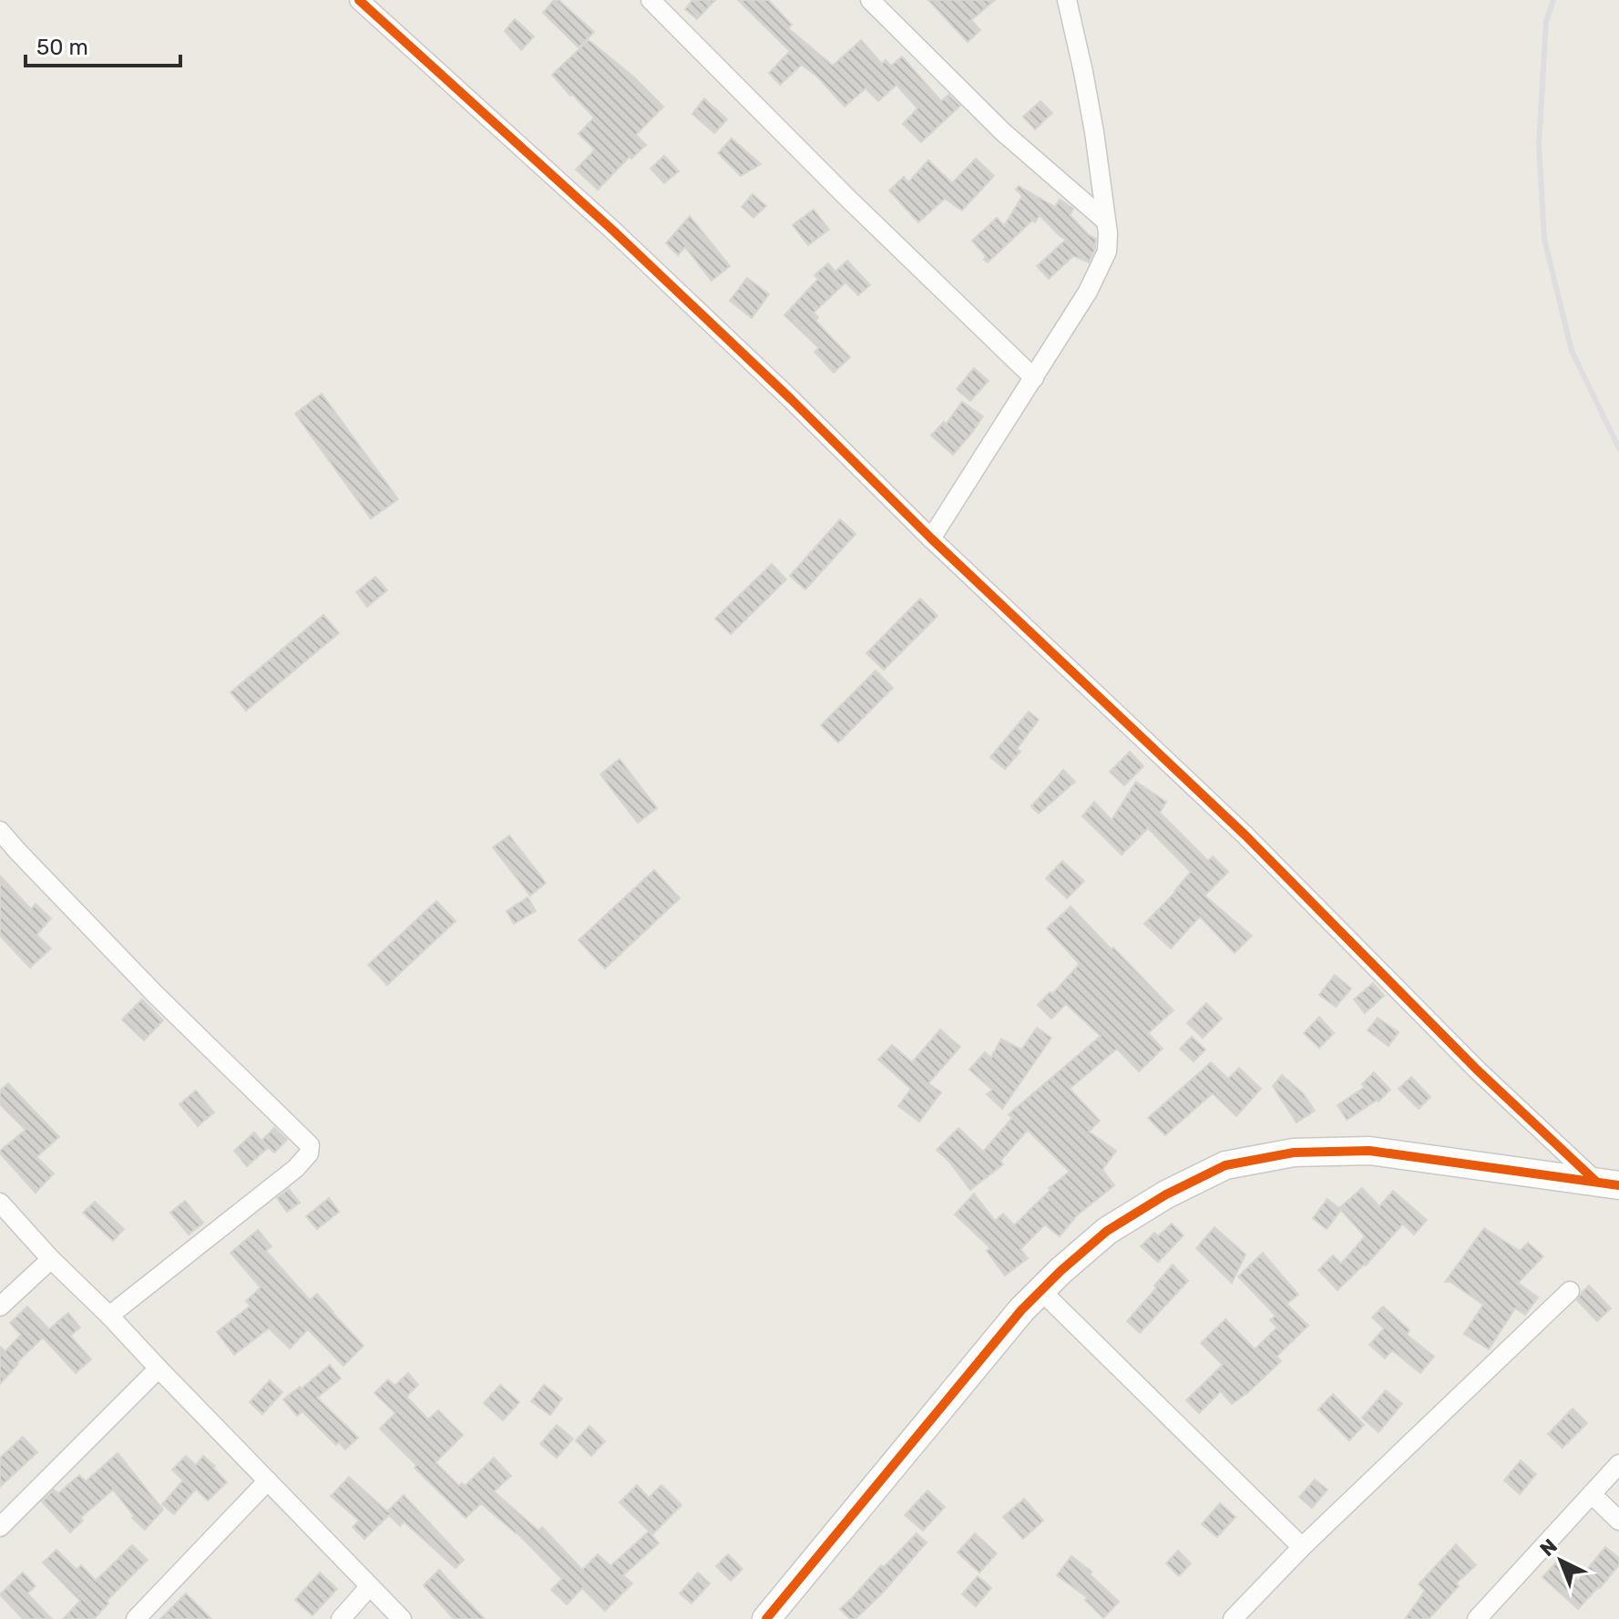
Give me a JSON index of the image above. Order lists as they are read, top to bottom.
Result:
{
  "scale_bar": "50 m",
  "north": "top left"
}
